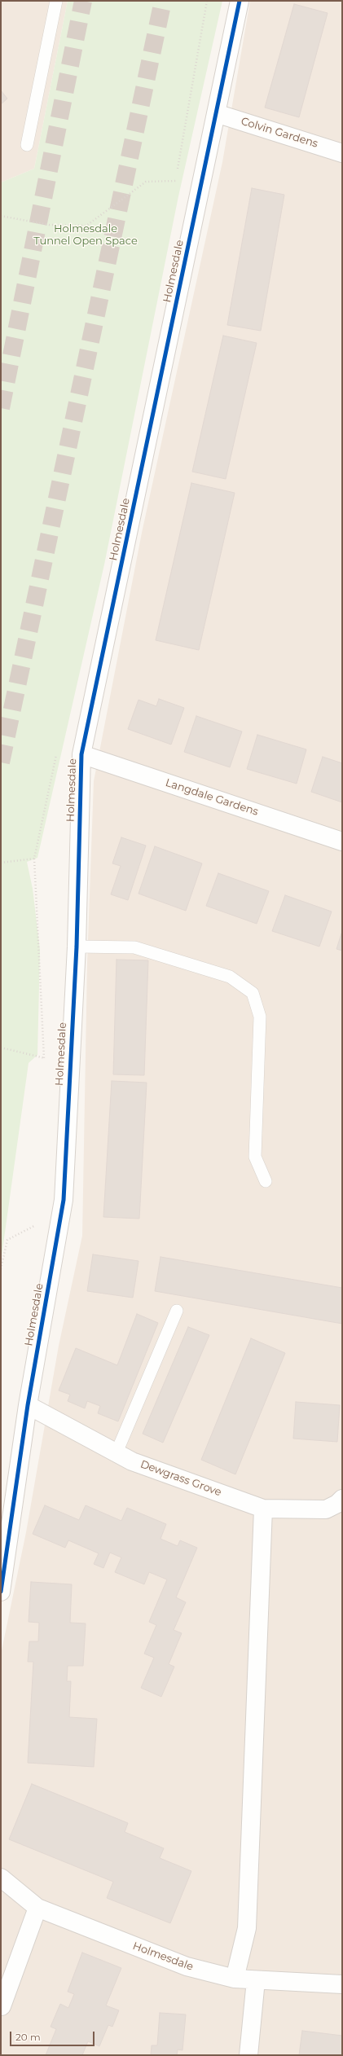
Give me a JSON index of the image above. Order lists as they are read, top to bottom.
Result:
{
  "streets": {
    "street": [
      "Colvin Gardens",
      "Holmesdale",
      "Langdale Gardens",
      "Dewgrass Grove"
    ]
  },
  "crossings": [
    ["Colvin Gardens", "Holmesdale"],
    ["Holmesdale", "Langdale Gardens"],
    ["Holmesdale", "Dewgrass Grove"]
  ],
  "parks": ["Holmesdale Tunnel Open Space"],
  "scale_bar": "20 m"
}
